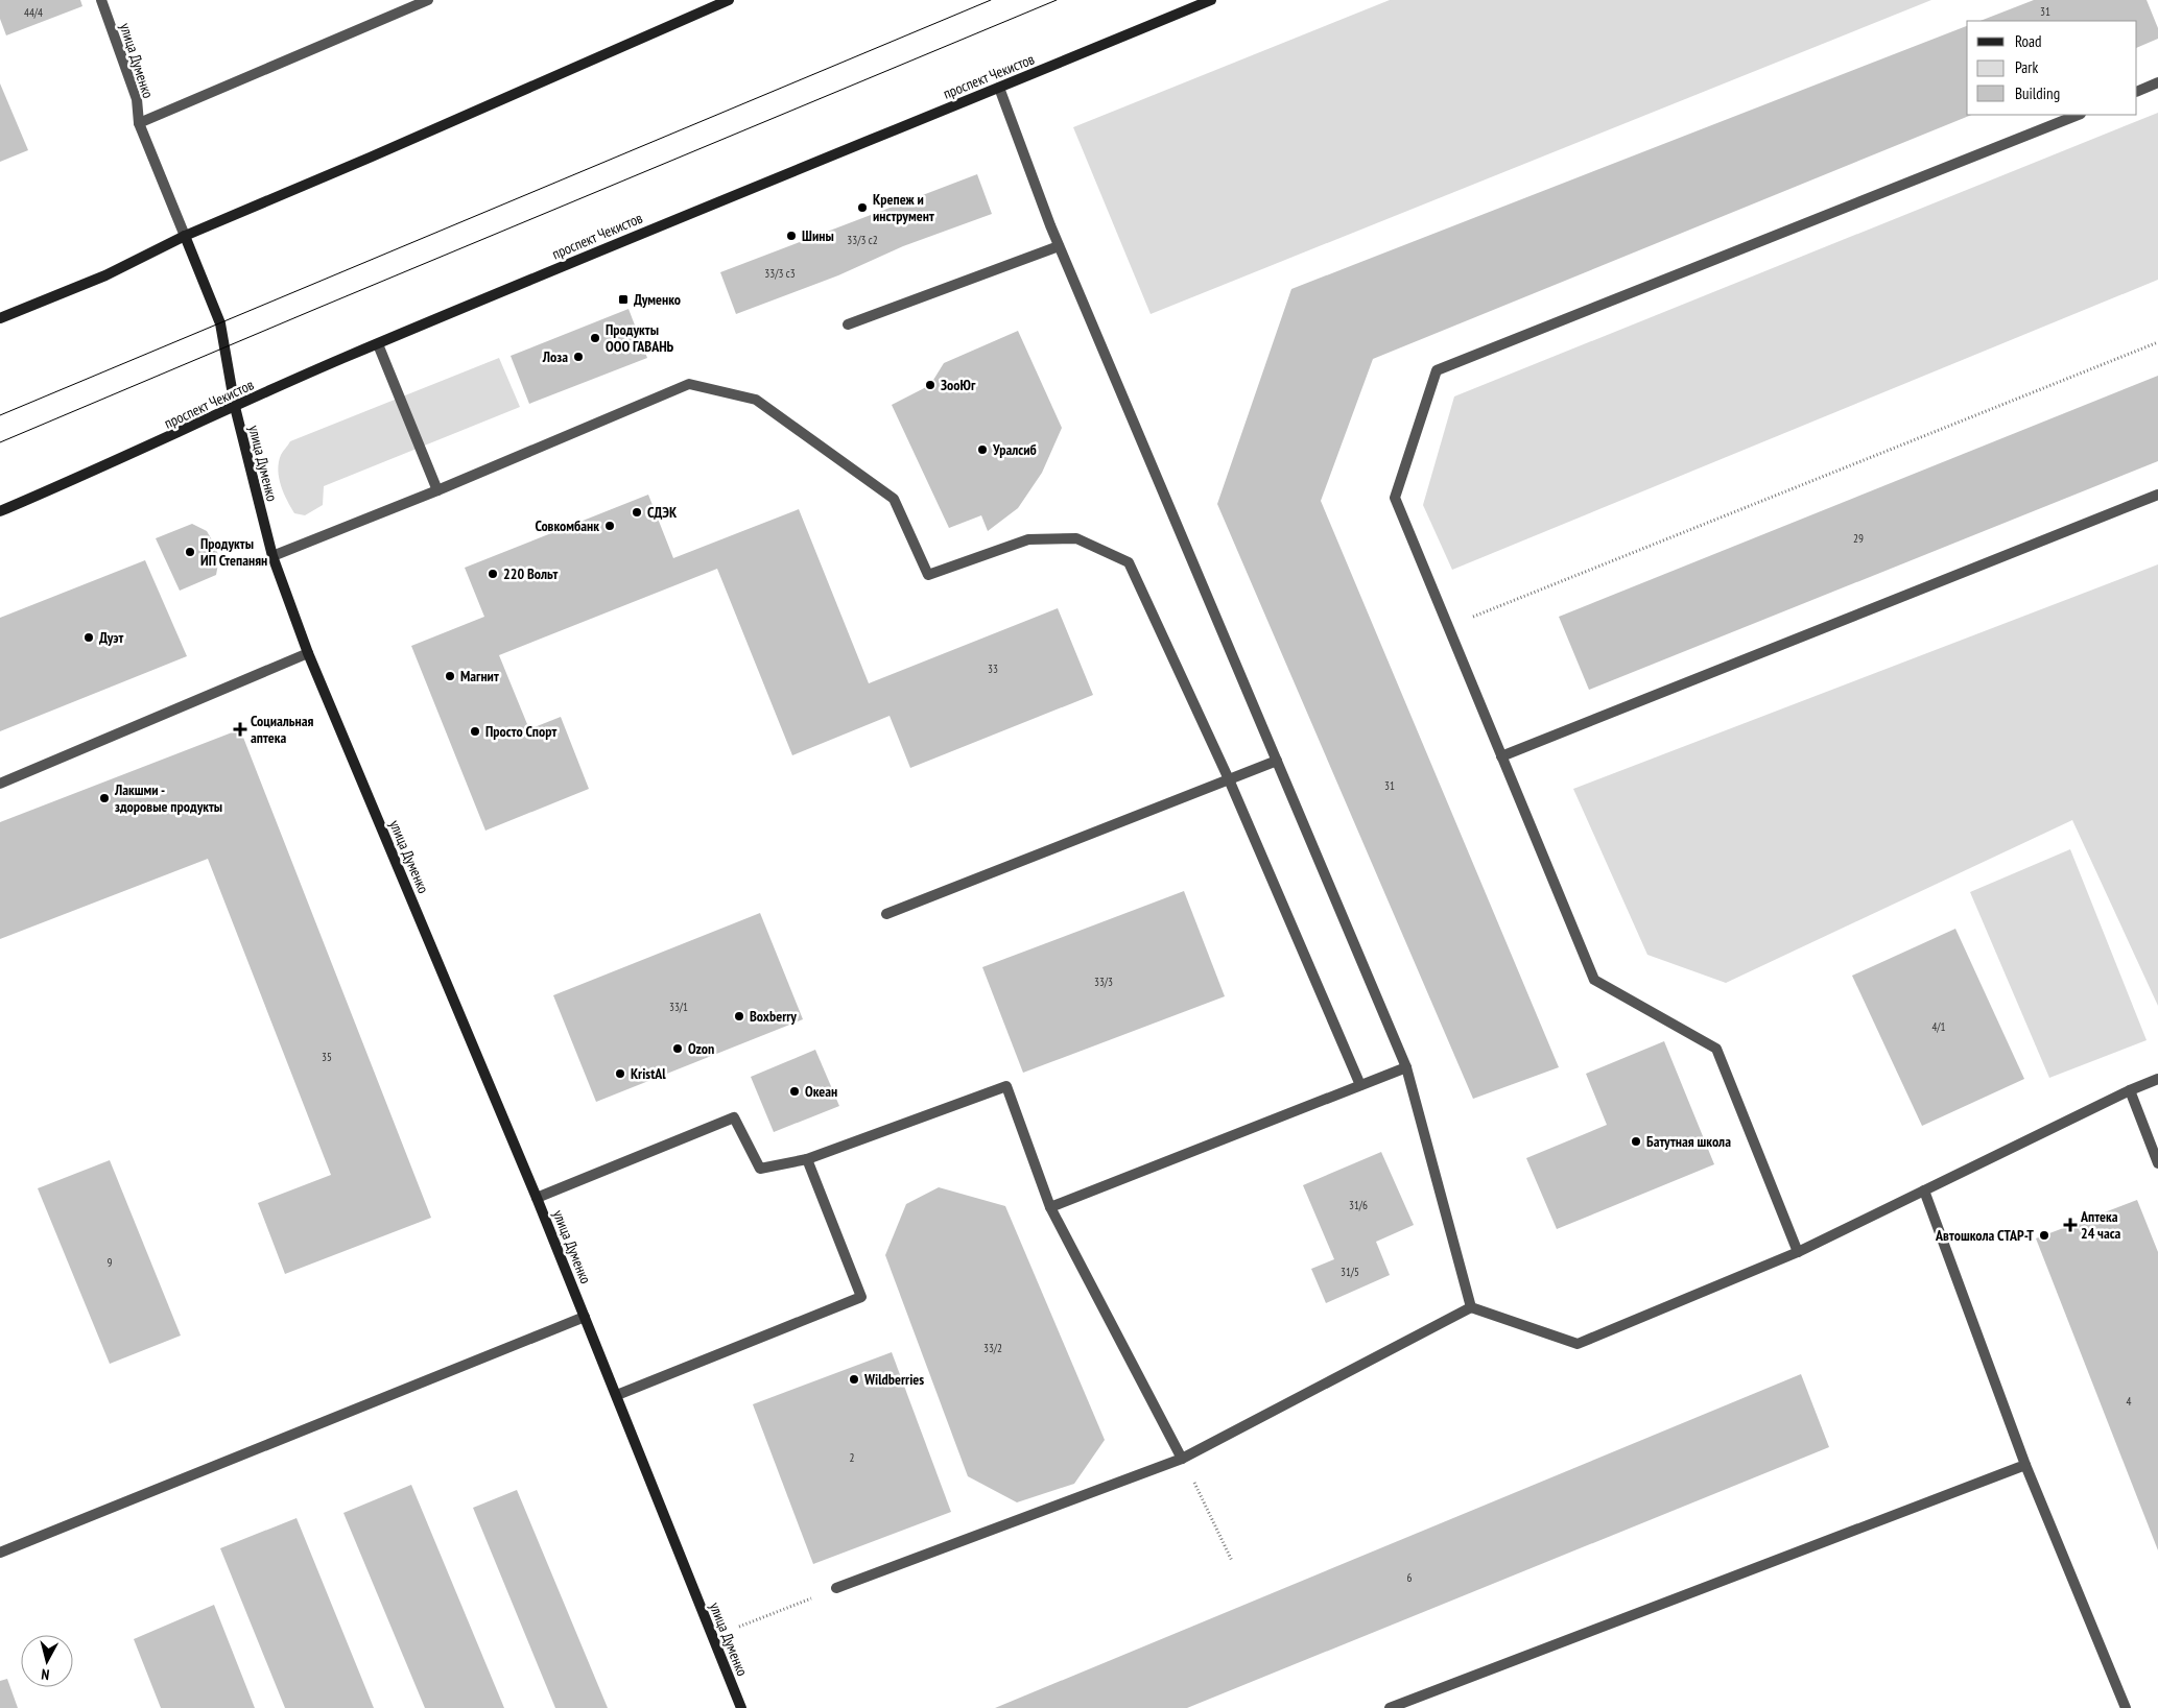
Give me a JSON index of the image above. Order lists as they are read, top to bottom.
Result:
{
  "streets": {
    "main road": ["улица Думенко", "проспект Чекистов"]
  },
  "crossings": [
    ["улица Думенко", "проспект Чекистов"]
  ],
  "places": {
    "other": [
      "Крепеж и инструмент",
      "Шины",
      "Продукты ООО ГАВАНЬ",
      "Лоза",
      "ЗооЮг",
      "Уралсиб",
      "СДЭК",
      "Совкомбанк",
      "Продукты ИП Степанян",
      "220 Вольт",
      "Дуэт",
      "Магнит",
      "Просто Спорт",
      "Лакшми - здоровые продукты",
      "Boxberry",
      "Ozon",
      "KristAl",
      "Океан",
      "Батутная школа",
      "Автошкола СТАР-Т",
      "Wildberries"
    ],
    "transit": ["Думенко"],
    "health": ["Социальная аптека", "Аптека 24 часа"]
  },
  "house_numbers": [
    "31",
    "44/4",
    "33/3 с2",
    "33/3 с3",
    "29",
    "33",
    "31",
    "33/3",
    "33/1",
    "4/1",
    "35",
    "31/6",
    "9",
    "31/5",
    "33/2",
    "4",
    "2",
    "6"
  ],
  "legend": ["Road", "Park", "Building"],
  "north": "bottom"
}
